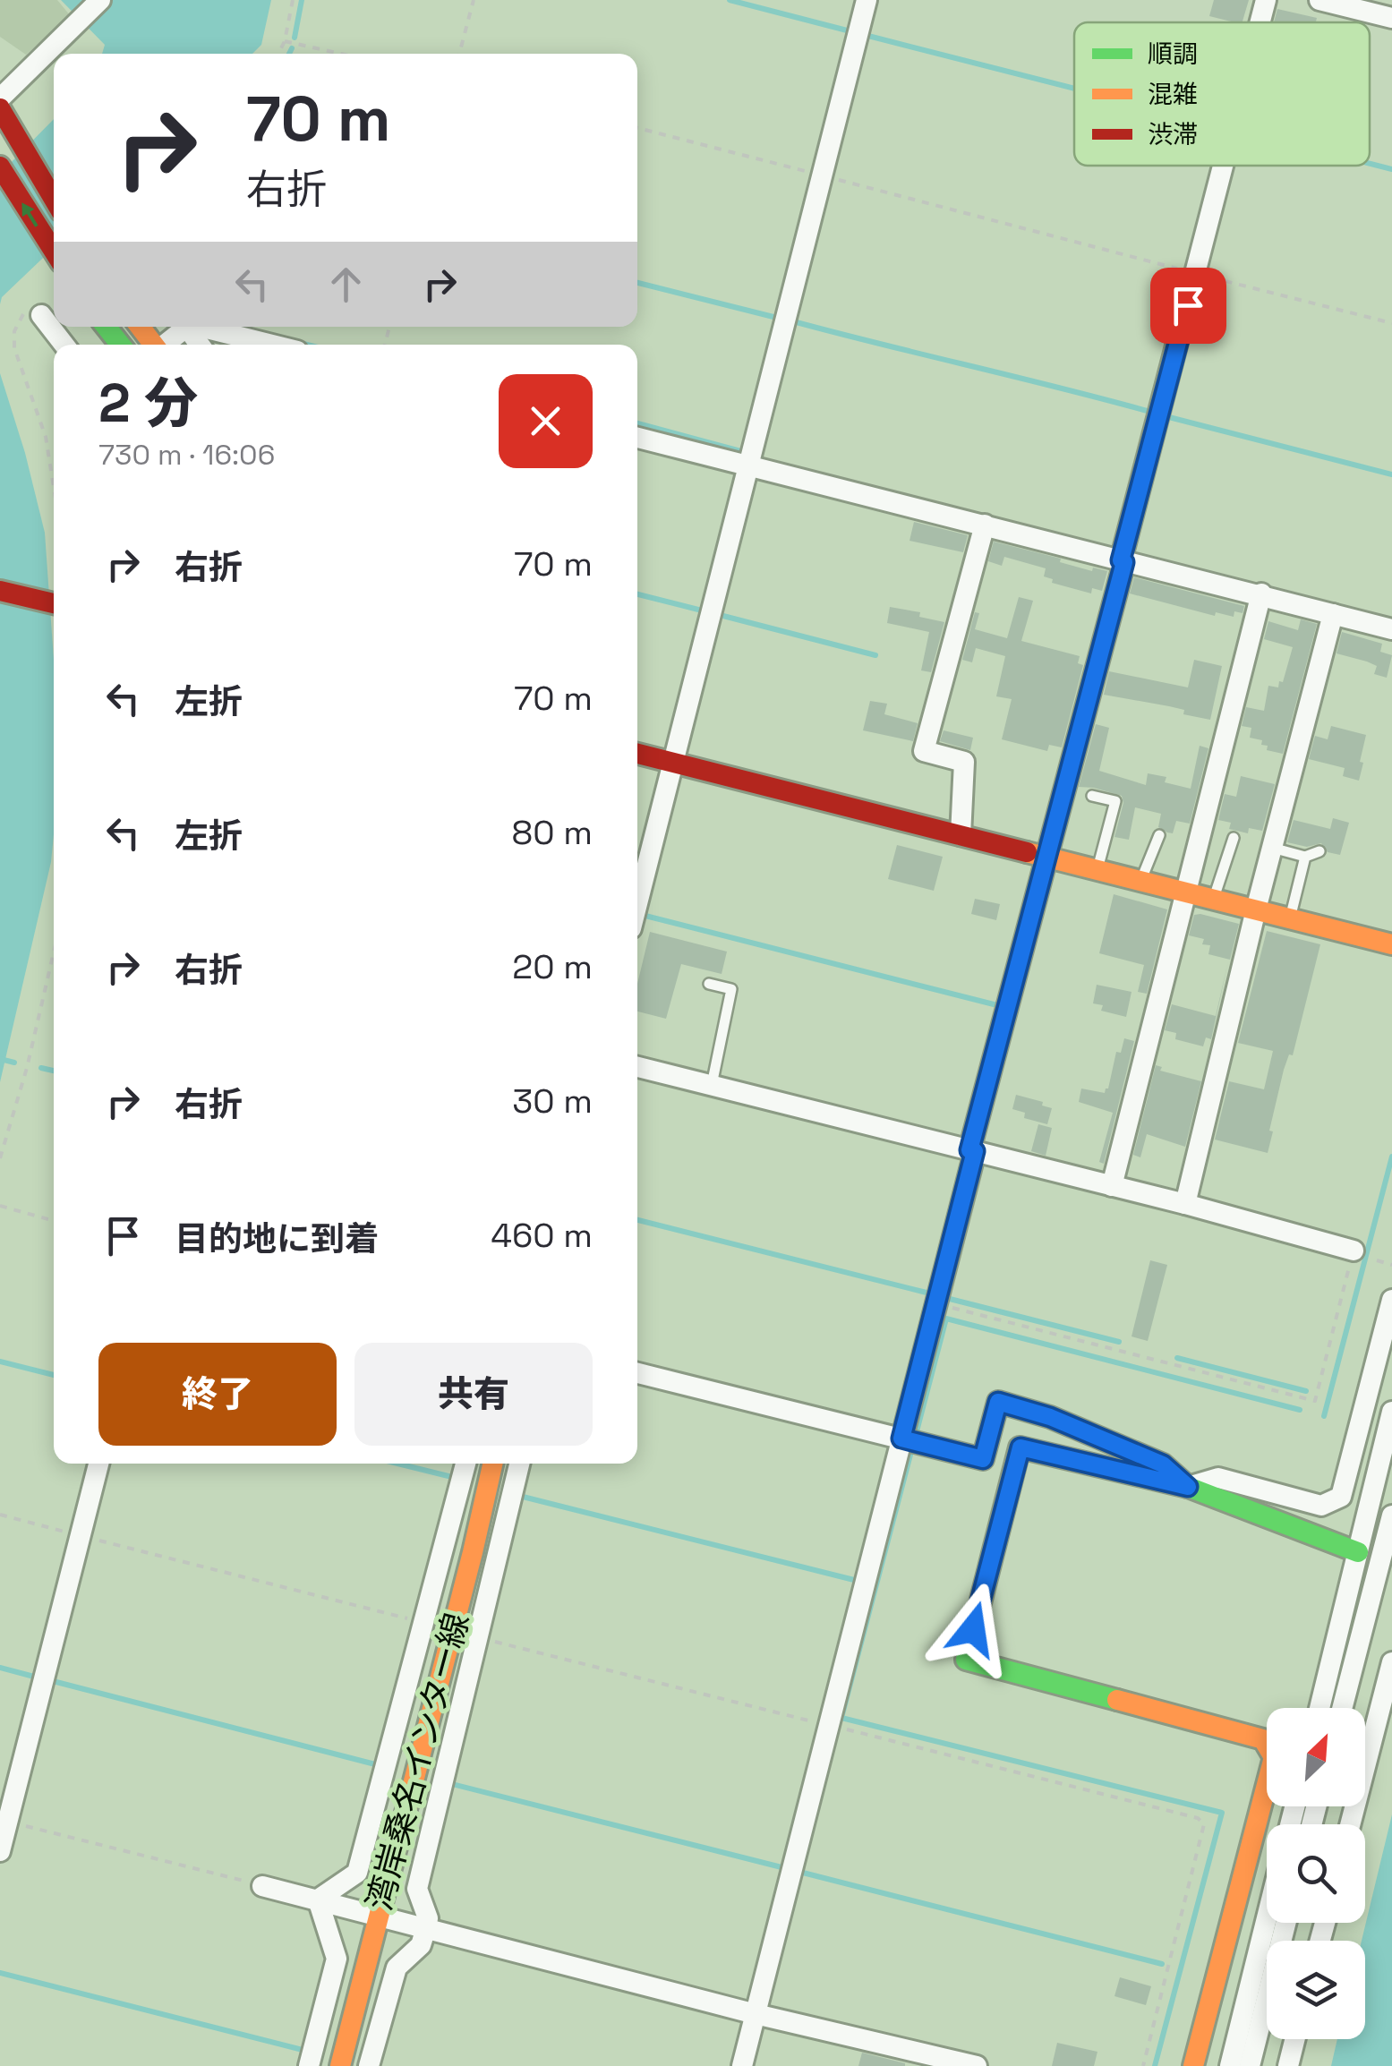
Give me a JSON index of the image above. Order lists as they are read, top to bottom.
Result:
{
  "streets": {
    "street": ["湾岸桑名インター線"]
  },
  "legend": ["順調", "混雑", "渋滞"],
  "north": "top right",
  "page": {
    "turn": ["70 m", "右折"],
    "heading": ["2 分", "730 m · 16:06"],
    "list": [
      {
        "name": "右折",
        "value": "70 m"
      },
      {
        "name": "左折",
        "value": "70 m"
      },
      {
        "name": "左折",
        "value": "80 m"
      },
      {
        "name": "右折",
        "value": "20 m"
      },
      {
        "name": "右折",
        "value": "30 m"
      },
      {
        "name": "目的地に到着",
        "value": "460 m"
      }
    ],
    "buttons": ["終了", "共有"]
  }
}
